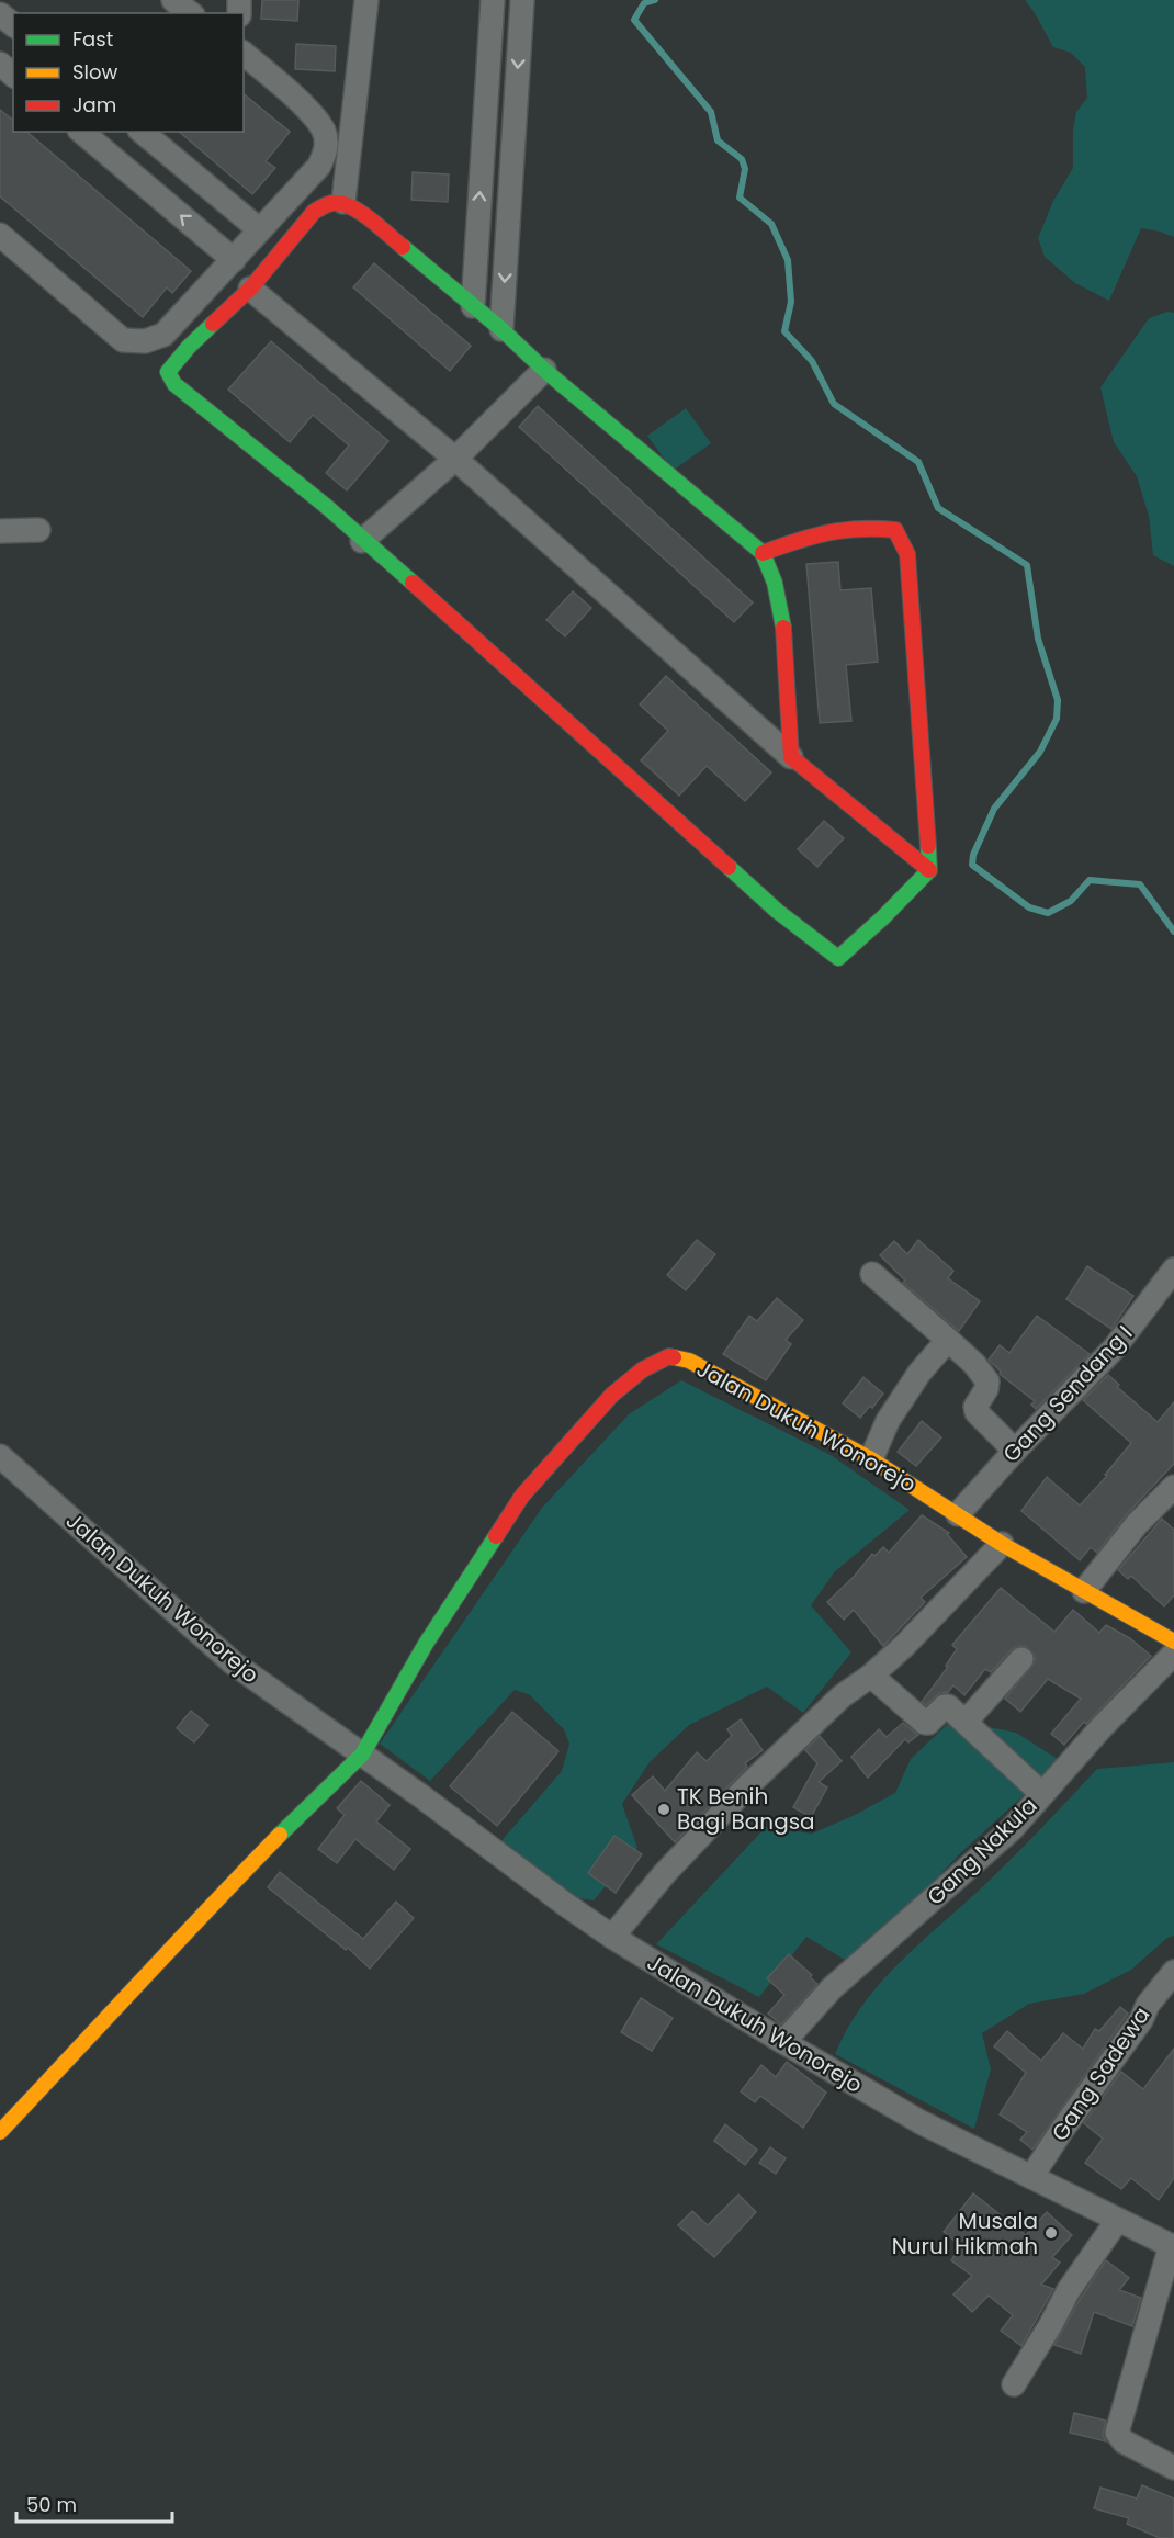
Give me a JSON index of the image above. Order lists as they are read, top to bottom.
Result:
{
  "streets": {
    "street": [
      "Gang Sendang I",
      "Jalan Dukuh Wonorejo",
      "Gang Nakula",
      "Gang Sadewa"
    ]
  },
  "crossings": [
    ["Gang Sendang I", "Jalan Dukuh Wonorejo"],
    ["Jalan Dukuh Wonorejo", "Gang Nakula"],
    ["Jalan Dukuh Wonorejo", "Gang Sadewa"]
  ],
  "places": ["TK Benih Bagi Bangsa", "Musala Nurul Hikmah"],
  "legend": ["Fast", "Slow", "Jam"],
  "scale_bar": "50 m"
}
